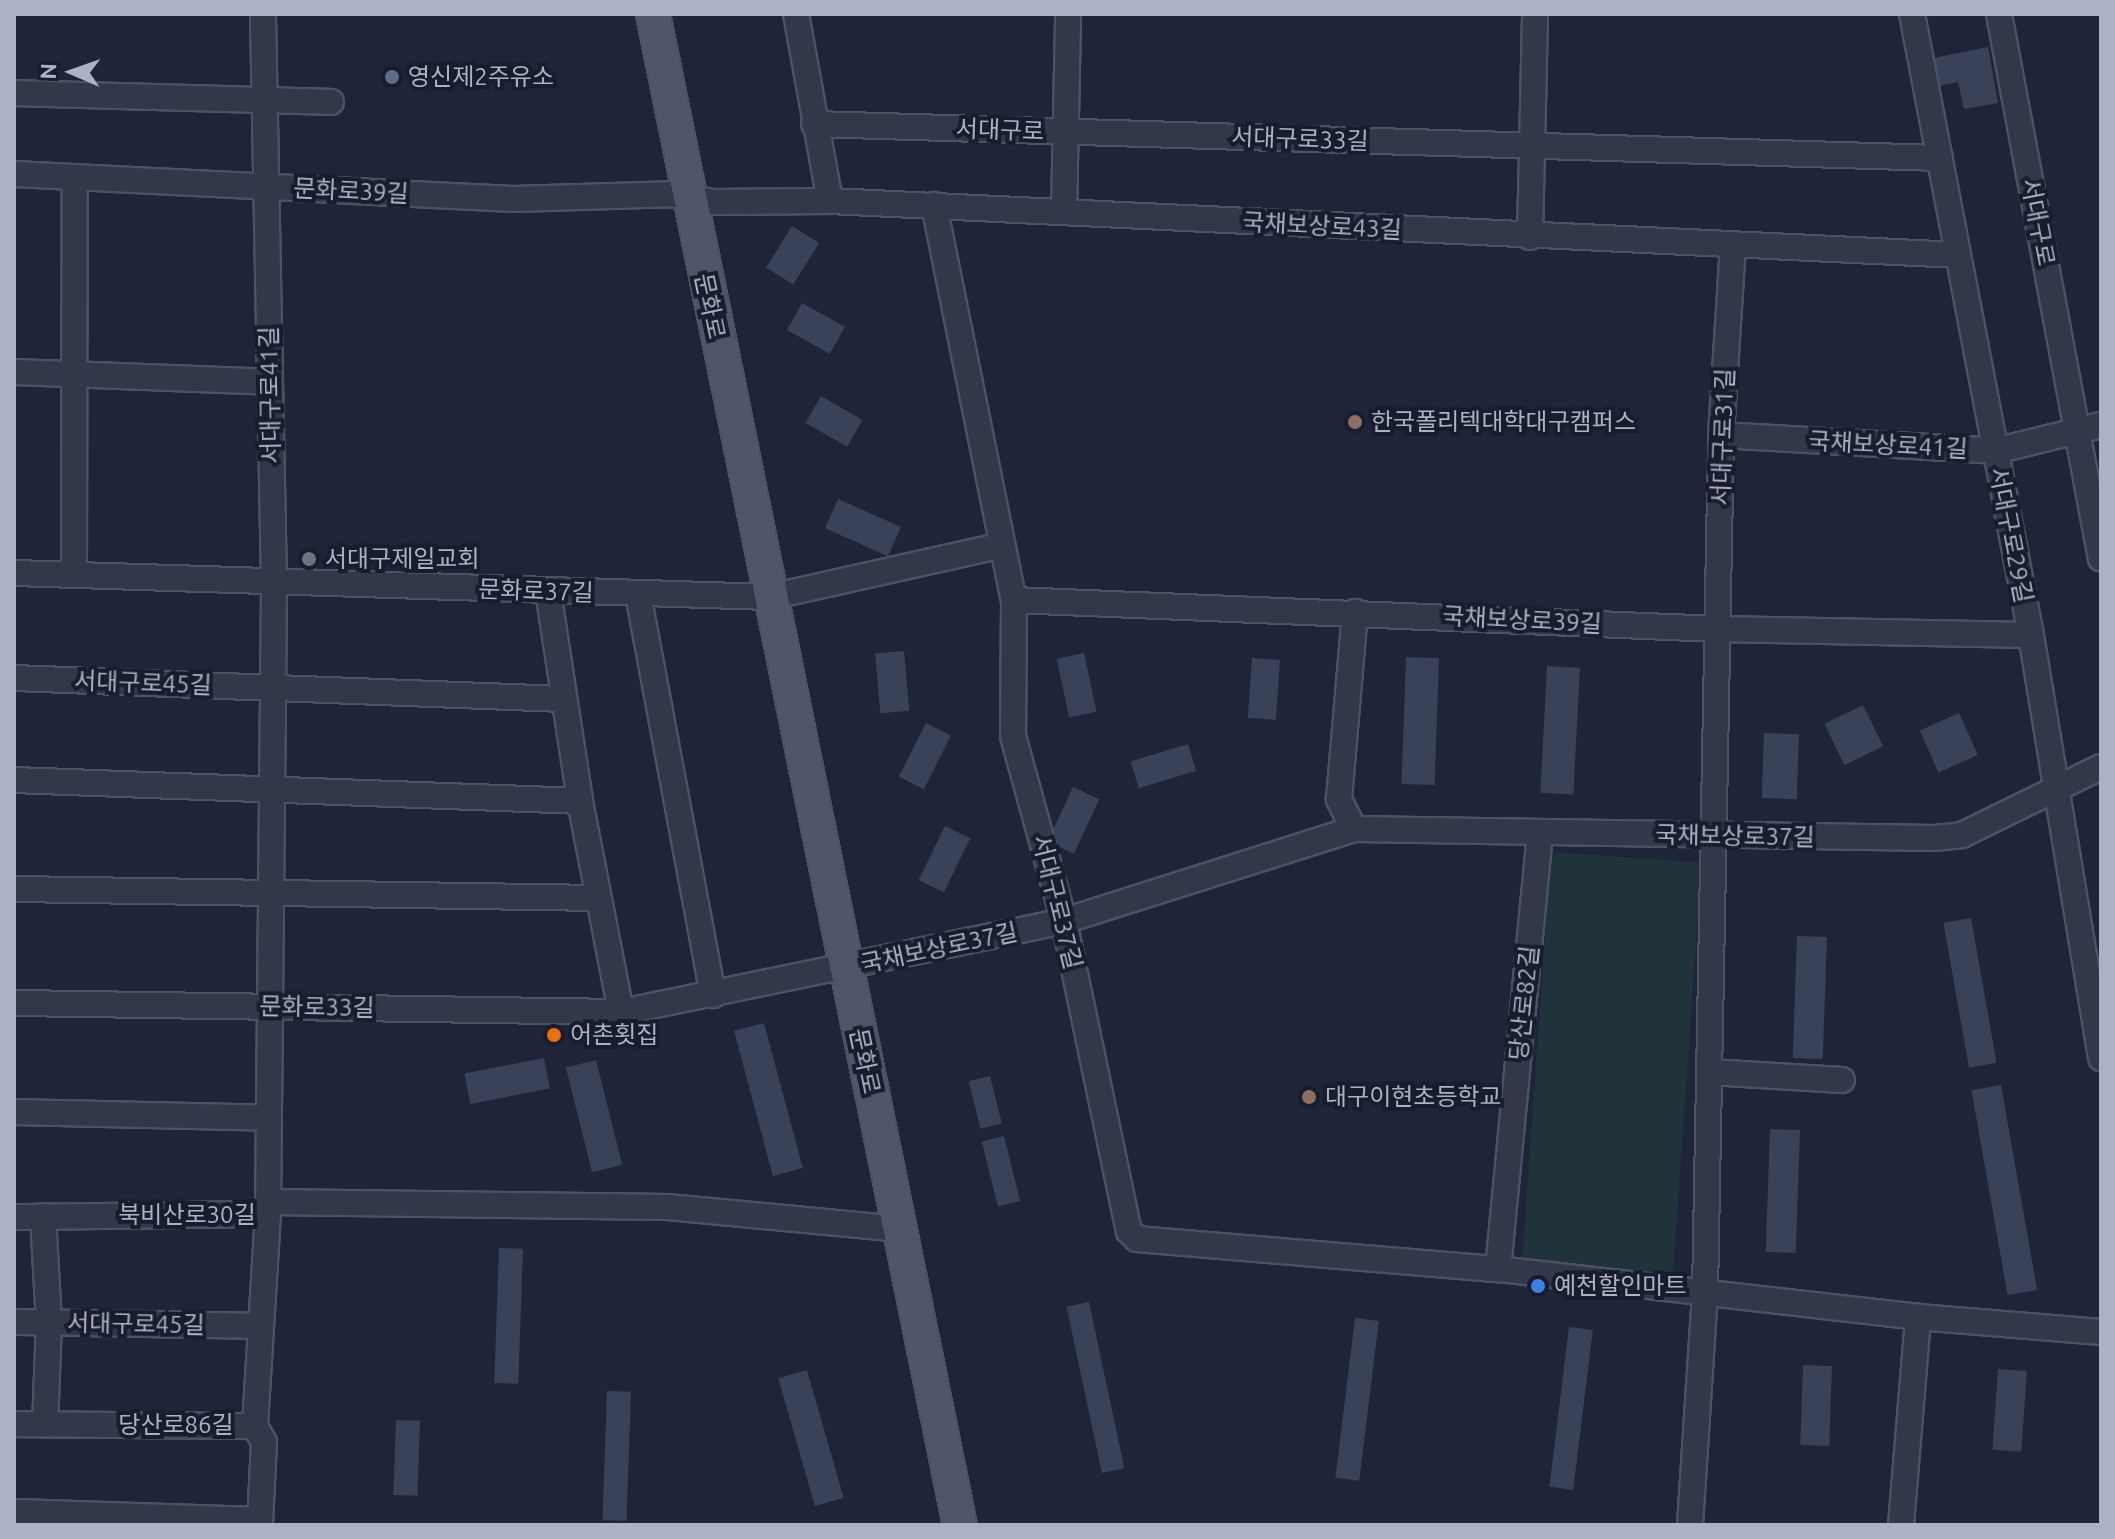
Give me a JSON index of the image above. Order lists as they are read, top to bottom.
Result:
{
  "streets": {
    "main road": ["문화로"],
    "street": [
      "서대구로",
      "서대구로33길",
      "문화로39길",
      "국채보상로43길",
      "서대구로41길",
      "서대구로31길",
      "국채보상로41길",
      "서대구로29길",
      "문화로37길",
      "국채보상로39길",
      "서대구로45길",
      "국채보상로37길",
      "서대구로37길",
      "당산로82길",
      "문화로33길",
      "북비산로30길",
      "당산로86길"
    ]
  },
  "crossings": [
    ["서대구로", "서대구로33길"],
    ["서대구로", "국채보상로41길"],
    ["서대구로33길", "서대구로29길"],
    ["문화로39길", "국채보상로43길"],
    ["문화로39길", "문화로"],
    ["문화로39길", "서대구로41길"],
    ["국채보상로43길", "문화로"],
    ["국채보상로43길", "서대구로31길"],
    ["국채보상로43길", "서대구로29길"],
    ["국채보상로43길", "서대구로37길"],
    ["문화로", "문화로37길"],
    ["문화로", "국채보상로37길"],
    ["문화로", "문화로33길"],
    ["서대구로41길", "문화로37길"],
    ["서대구로41길", "서대구로45길"],
    ["서대구로41길", "문화로33길"],
    ["서대구로41길", "북비산로30길"],
    ["서대구로31길", "국채보상로41길"],
    ["서대구로31길", "국채보상로39길"],
    ["서대구로31길", "국채보상로37길"],
    ["서대구로31길", "서대구로37길"],
    ["국채보상로41길", "서대구로29길"],
    ["서대구로29길", "국채보상로39길"],
    ["서대구로29길", "국채보상로37길"],
    ["국채보상로39길", "서대구로37길"],
    ["서대구로45길", "북비산로30길"],
    ["서대구로45길", "당산로86길"],
    ["국채보상로37길", "서대구로37길"],
    ["국채보상로37길", "당산로82길"],
    ["국채보상로37길", "문화로33길"],
    ["서대구로37길", "당산로82길"],
    ["북비산로30길", "당산로86길"]
  ],
  "places": [
    "영신제2주유소",
    "한국폴리텍대학대구캠퍼스",
    "서대구제일교회",
    "어촌횟집",
    "대구이현초등학교",
    "예천할인마트"
  ],
  "north": "left"
}
